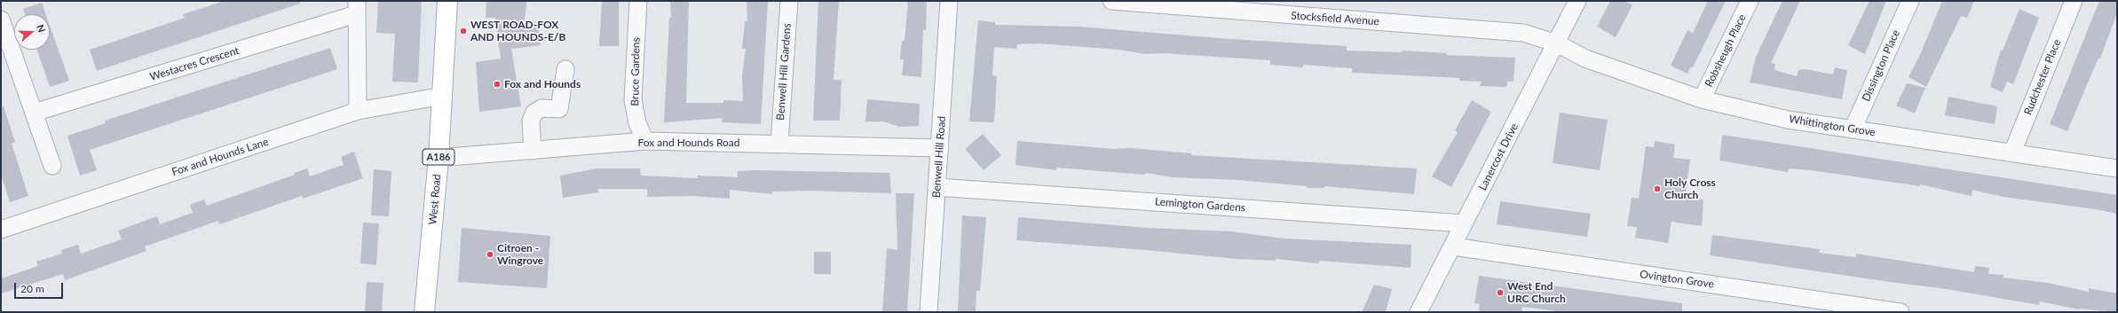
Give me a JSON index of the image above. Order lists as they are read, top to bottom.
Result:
{
  "streets": {
    "main road": ["A186", "West Road"],
    "street": [
      "Stocksfield Avenue",
      "Robsheugh Place",
      "Westacres Crescent",
      "Dissington Place",
      "Bruce Gardens",
      "Benwell Hill Gardens",
      "Rudchester Place",
      "Whittington Grove",
      "Fox and Hounds Road",
      "Fox and Hounds Lane",
      "Benwell Hill Road",
      "Lanercost Drive",
      "Lemington Gardens",
      "Ovington Grove"
    ]
  },
  "crossings": [
    ["Stocksfield Avenue", "Whittington Grove"],
    ["Stocksfield Avenue", "Lanercost Drive"],
    ["Robsheugh Place", "Whittington Grove"],
    ["Westacres Crescent", "Fox and Hounds Lane"],
    ["Dissington Place", "Whittington Grove"],
    ["Bruce Gardens", "Fox and Hounds Road"],
    ["Benwell Hill Gardens", "Fox and Hounds Road"],
    ["Rudchester Place", "Whittington Grove"],
    ["Whittington Grove", "Lanercost Drive"],
    ["Fox and Hounds Road", "Benwell Hill Road"],
    ["Fox and Hounds Road", "West Road"],
    ["Fox and Hounds Lane", "West Road"],
    ["Benwell Hill Road", "Lemington Gardens"],
    ["Lanercost Drive", "Lemington Gardens"],
    ["Lanercost Drive", "Ovington Grove"]
  ],
  "places": [
    "WEST ROAD-FOX AND HOUNDS-E/B",
    "Fox and Hounds",
    "Holy Cross Church",
    "Citroen - Wingrove",
    "West End URC Church"
  ],
  "scale_bar": "20 m",
  "north": "right"
}
